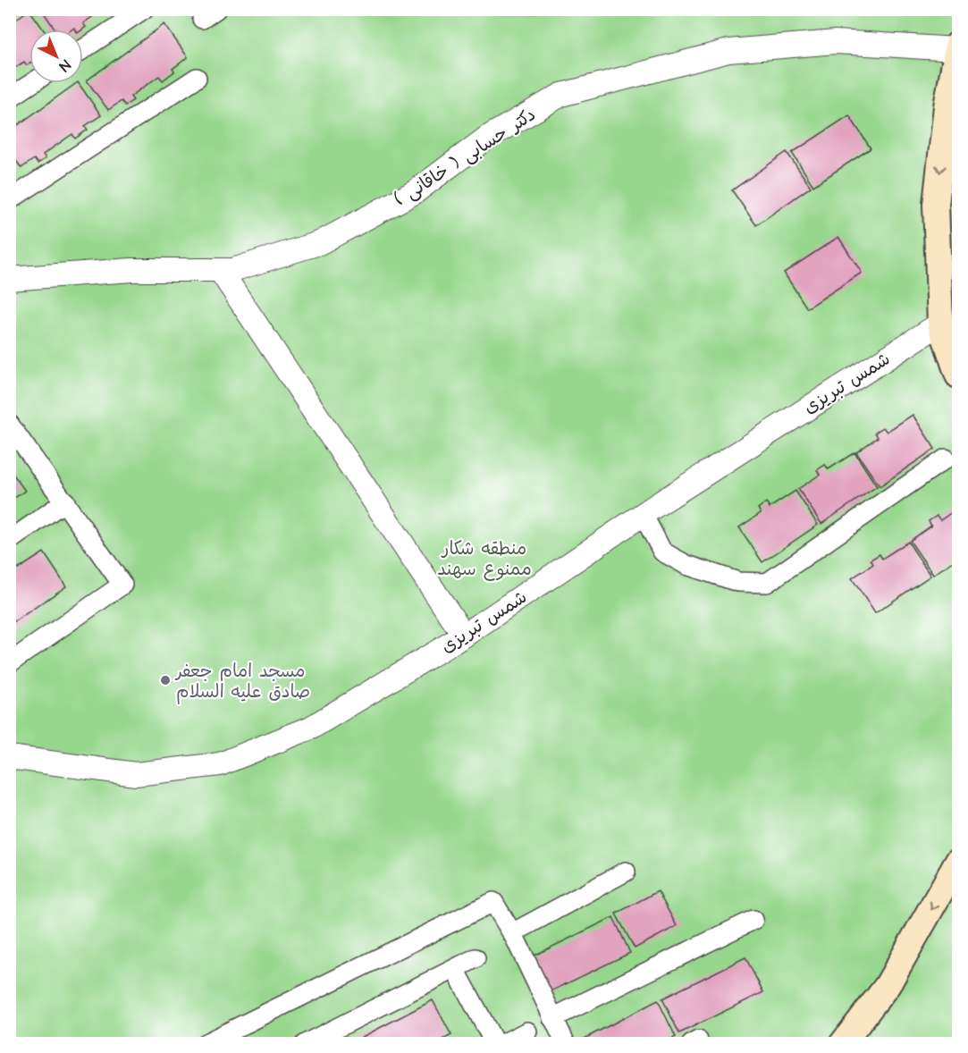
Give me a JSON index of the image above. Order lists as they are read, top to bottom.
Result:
{
  "streets": {
    "street": ["دکتر حسابی ( خاقانی )", "شمس تبریزی"]
  },
  "parks": ["منطقه شکار ممنوع سهند"],
  "places": ["مسجد امام جعفر صادق علیه السلام"],
  "north": "bottom right"
}
